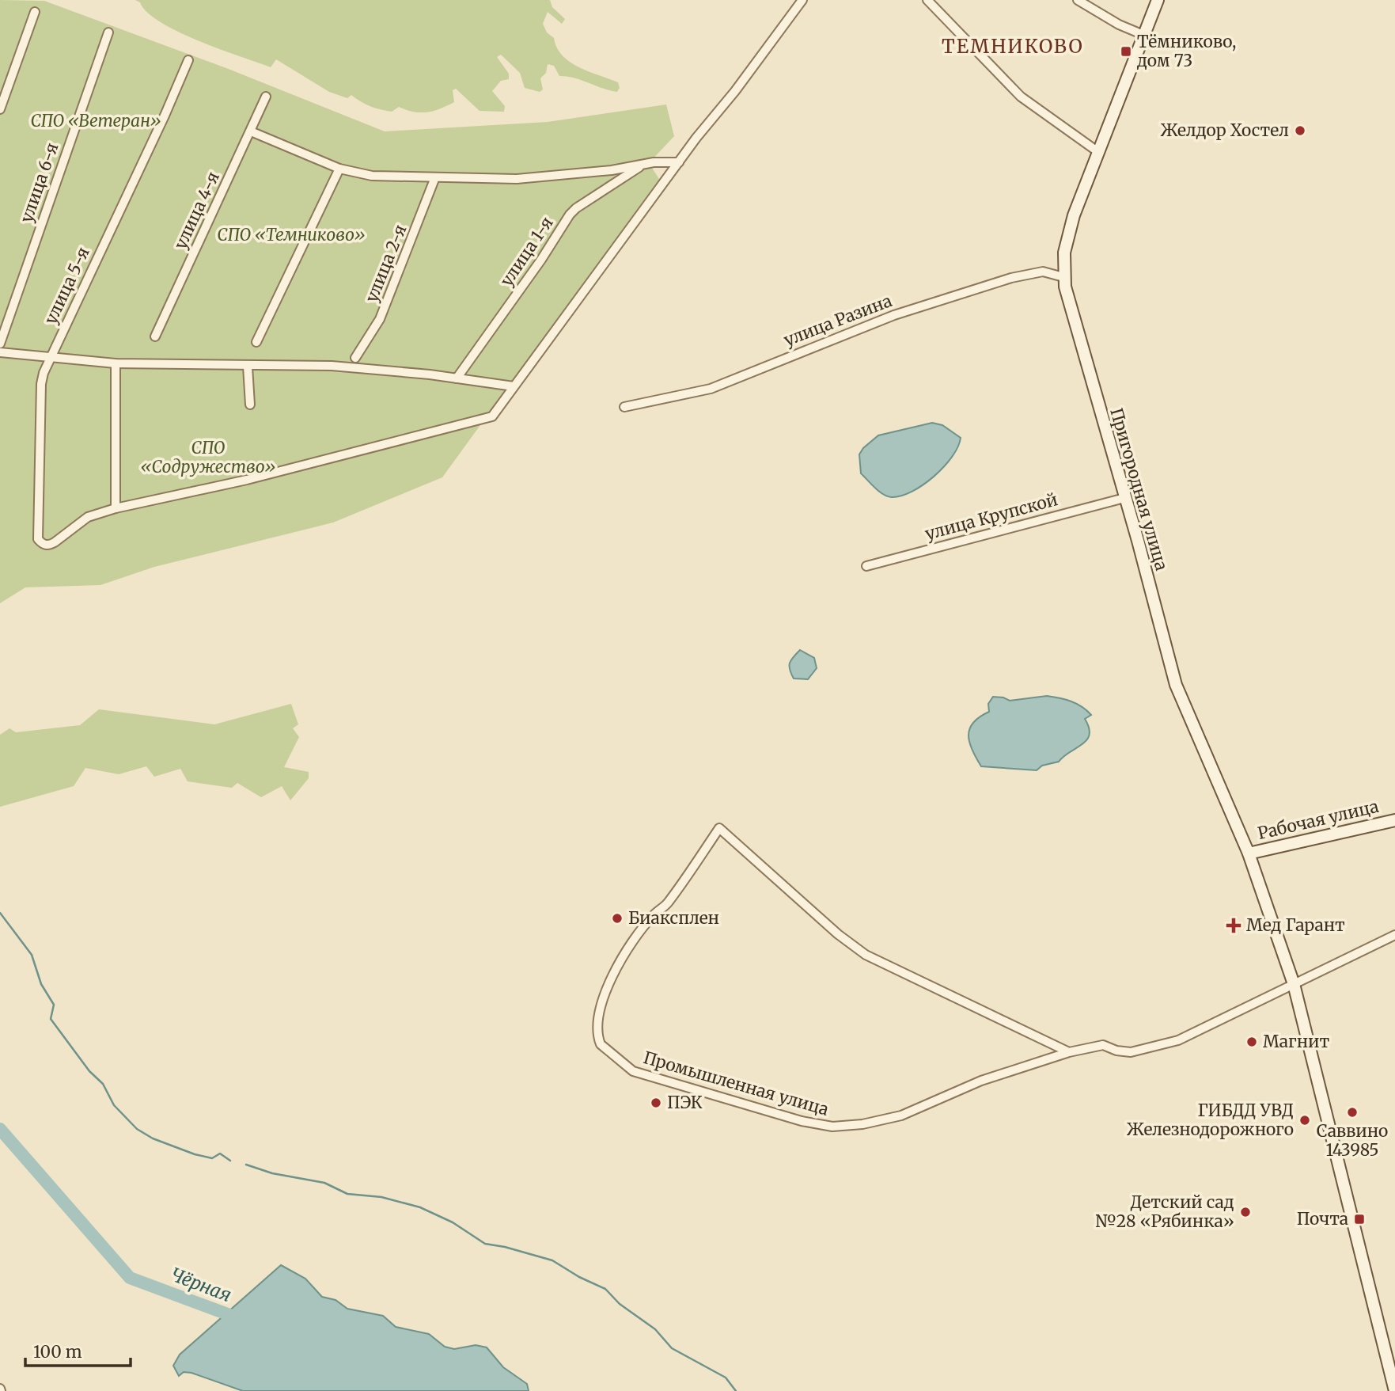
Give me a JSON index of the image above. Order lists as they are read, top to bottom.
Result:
{
  "streets": {
    "street": [
      "улица 6-я",
      "улица 4-я",
      "улица 1-я",
      "улица 2-я",
      "улица 5-я",
      "улица Разина",
      "Пригородная улица",
      "улица Крупской",
      "Рабочая улица",
      "Промышленная улица"
    ]
  },
  "crossings": [
    ["улица Разина", "Пригородная улица"],
    ["Пригородная улица", "улица Крупской"],
    ["Пригородная улица", "Рабочая улица"],
    ["Пригородная улица", "Промышленная улица"]
  ],
  "districts": ["ТЕМНИКОВО"],
  "water": ["Чёрная"],
  "parks": ["СПО «Ветеран»", "СПО «Темниково»", "СПО «Содружество»"],
  "places": {
    "transit": ["Тёмниково, дом 73", "Почта"],
    "other": [
      "Желдор Хостел",
      "Биаксплен",
      "Магнит",
      "ПЭК",
      "Саввино 143985",
      "ГИБДД УВД Железнодорожного",
      "Детский сад №28 «Рябинка»"
    ],
    "health": ["Мед Гарант"]
  },
  "scale_bar": "100 m"
}
